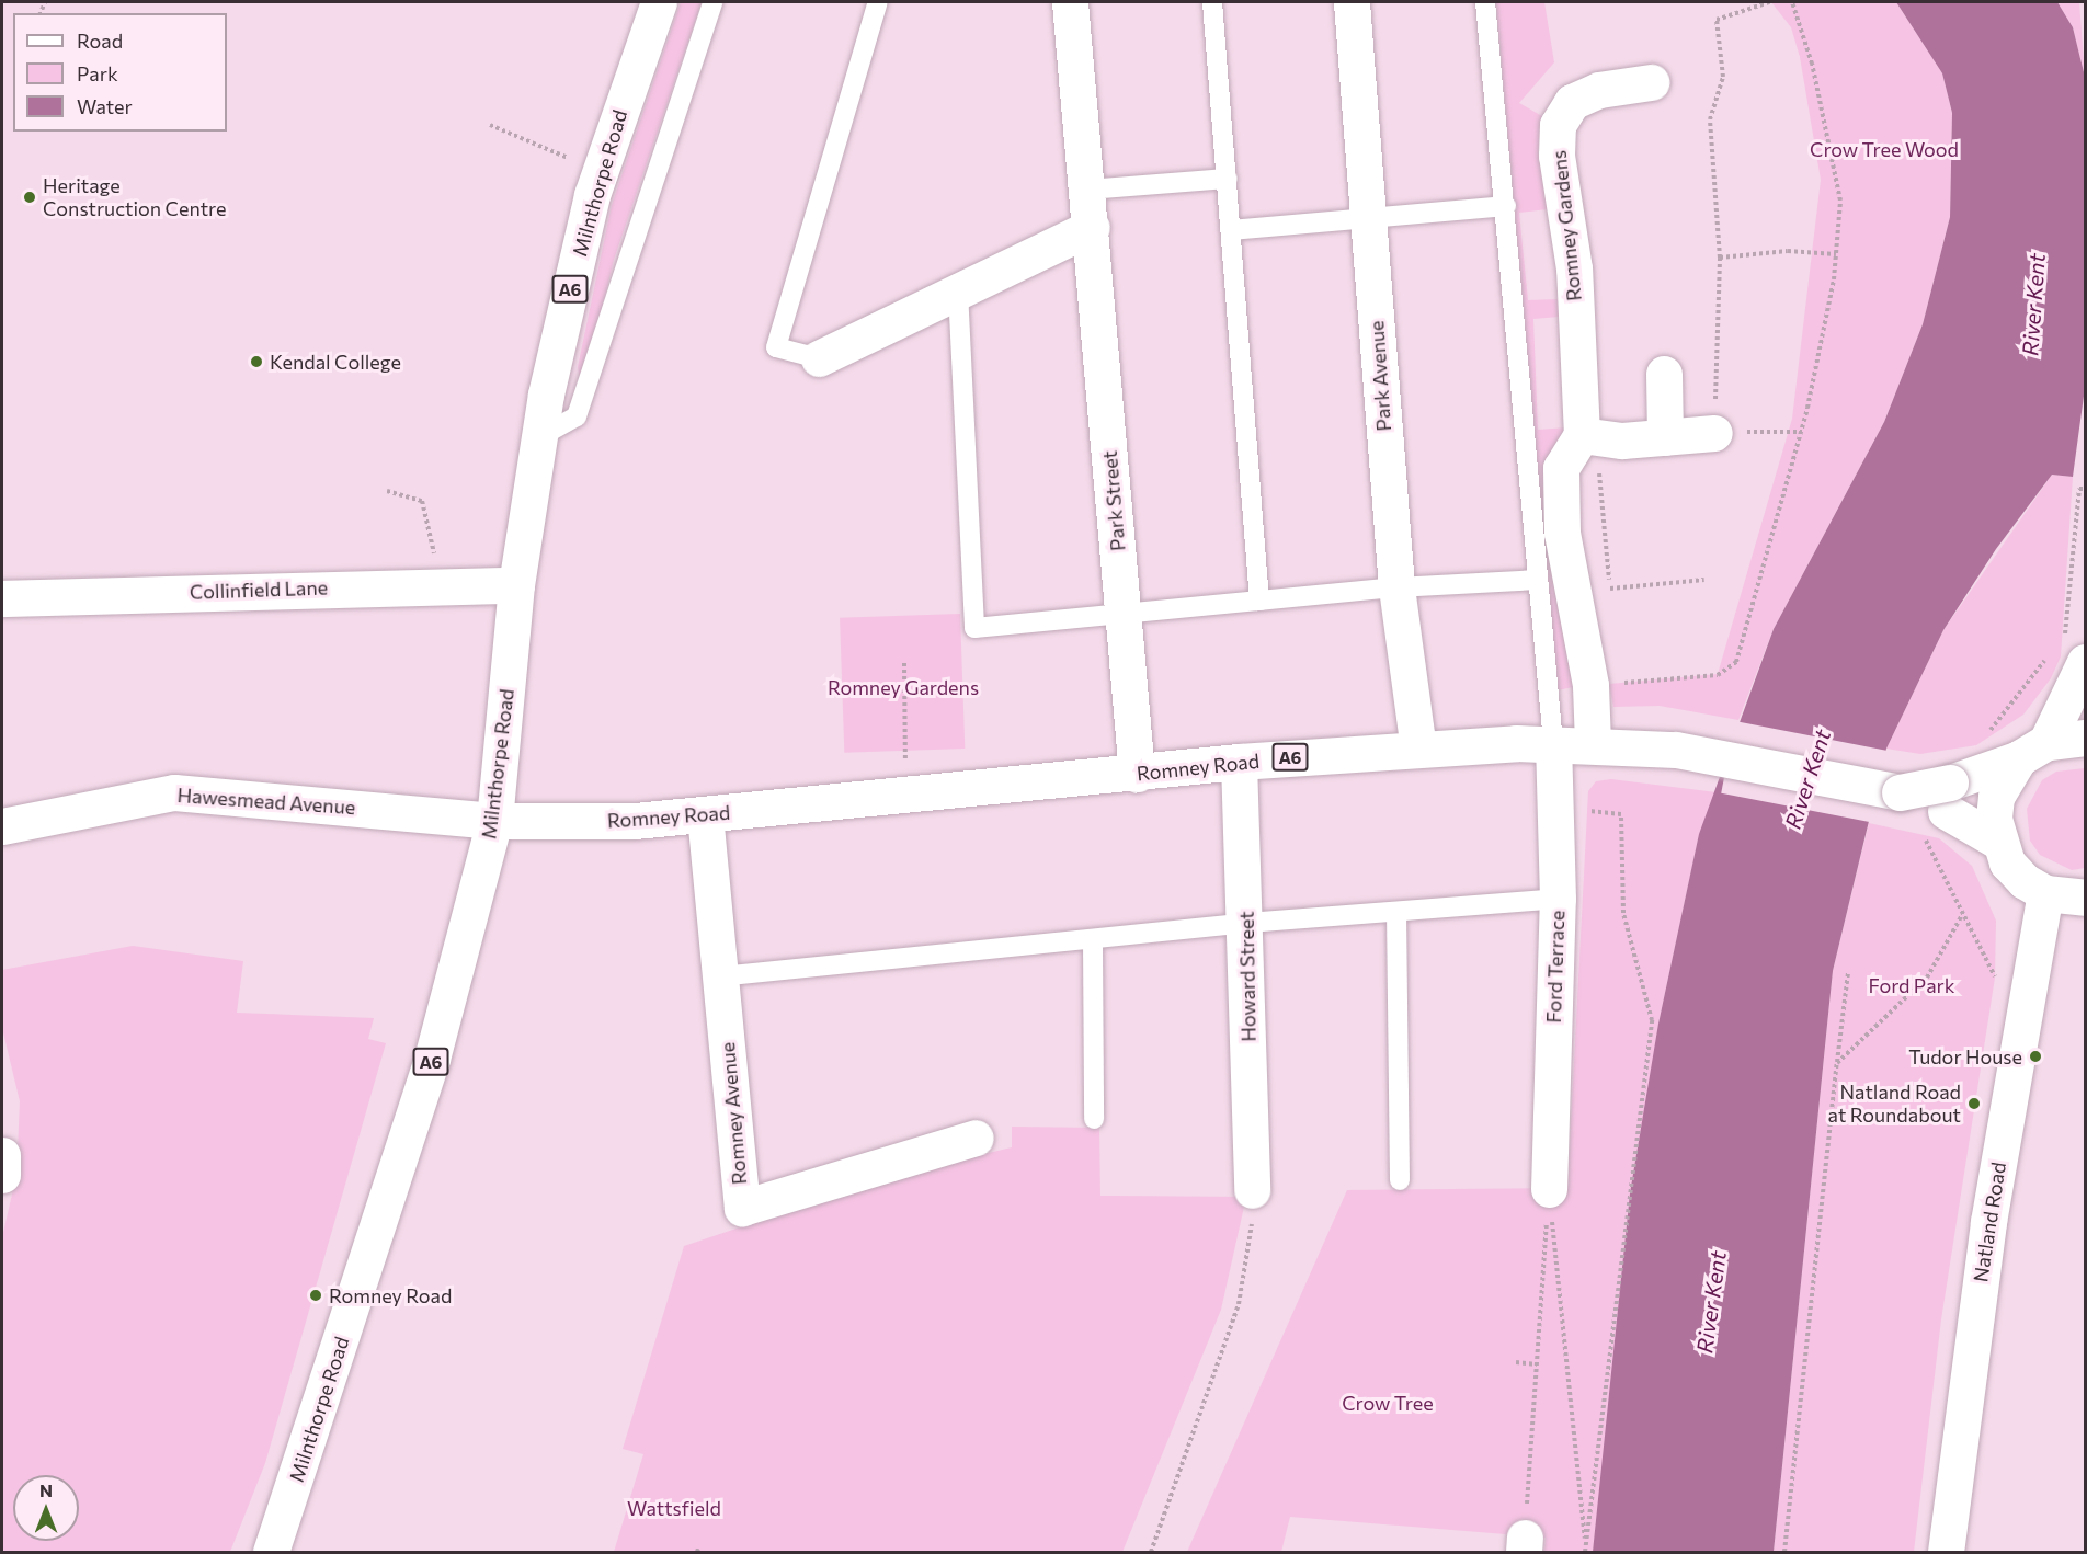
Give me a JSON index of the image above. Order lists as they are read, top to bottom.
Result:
{
  "streets": {
    "main road": [
      "Milnthorpe Road",
      "Romney Gardens",
      "A6",
      "Park Avenue",
      "Park Street",
      "Collinfield Lane",
      "Romney Road",
      "Hawesmead Avenue",
      "Ford Terrace",
      "Howard Street",
      "Romney Avenue",
      "Natland Road"
    ]
  },
  "crossings": [
    ["Milnthorpe Road", "Collinfield Lane"],
    ["Milnthorpe Road", "Romney Road"],
    ["Milnthorpe Road", "Hawesmead Avenue"],
    ["Park Avenue", "Romney Road"],
    ["Park Street", "Romney Road"],
    ["Romney Road", "Hawesmead Avenue"],
    ["Romney Road", "Ford Terrace"],
    ["Romney Road", "Howard Street"],
    ["Romney Road", "Romney Avenue"]
  ],
  "water": ["River Kent"],
  "parks": [
    "Crow Tree Wood",
    "Romney Gardens",
    "Ford Park",
    "Crow Tree",
    "Wattsfield"
  ],
  "places": [
    "Heritage Construction Centre",
    "Kendal College",
    "Tudor House",
    "Natland Road at Roundabout",
    "Romney Road"
  ],
  "legend": ["Road", "Park", "Water"],
  "north": "top"
}
